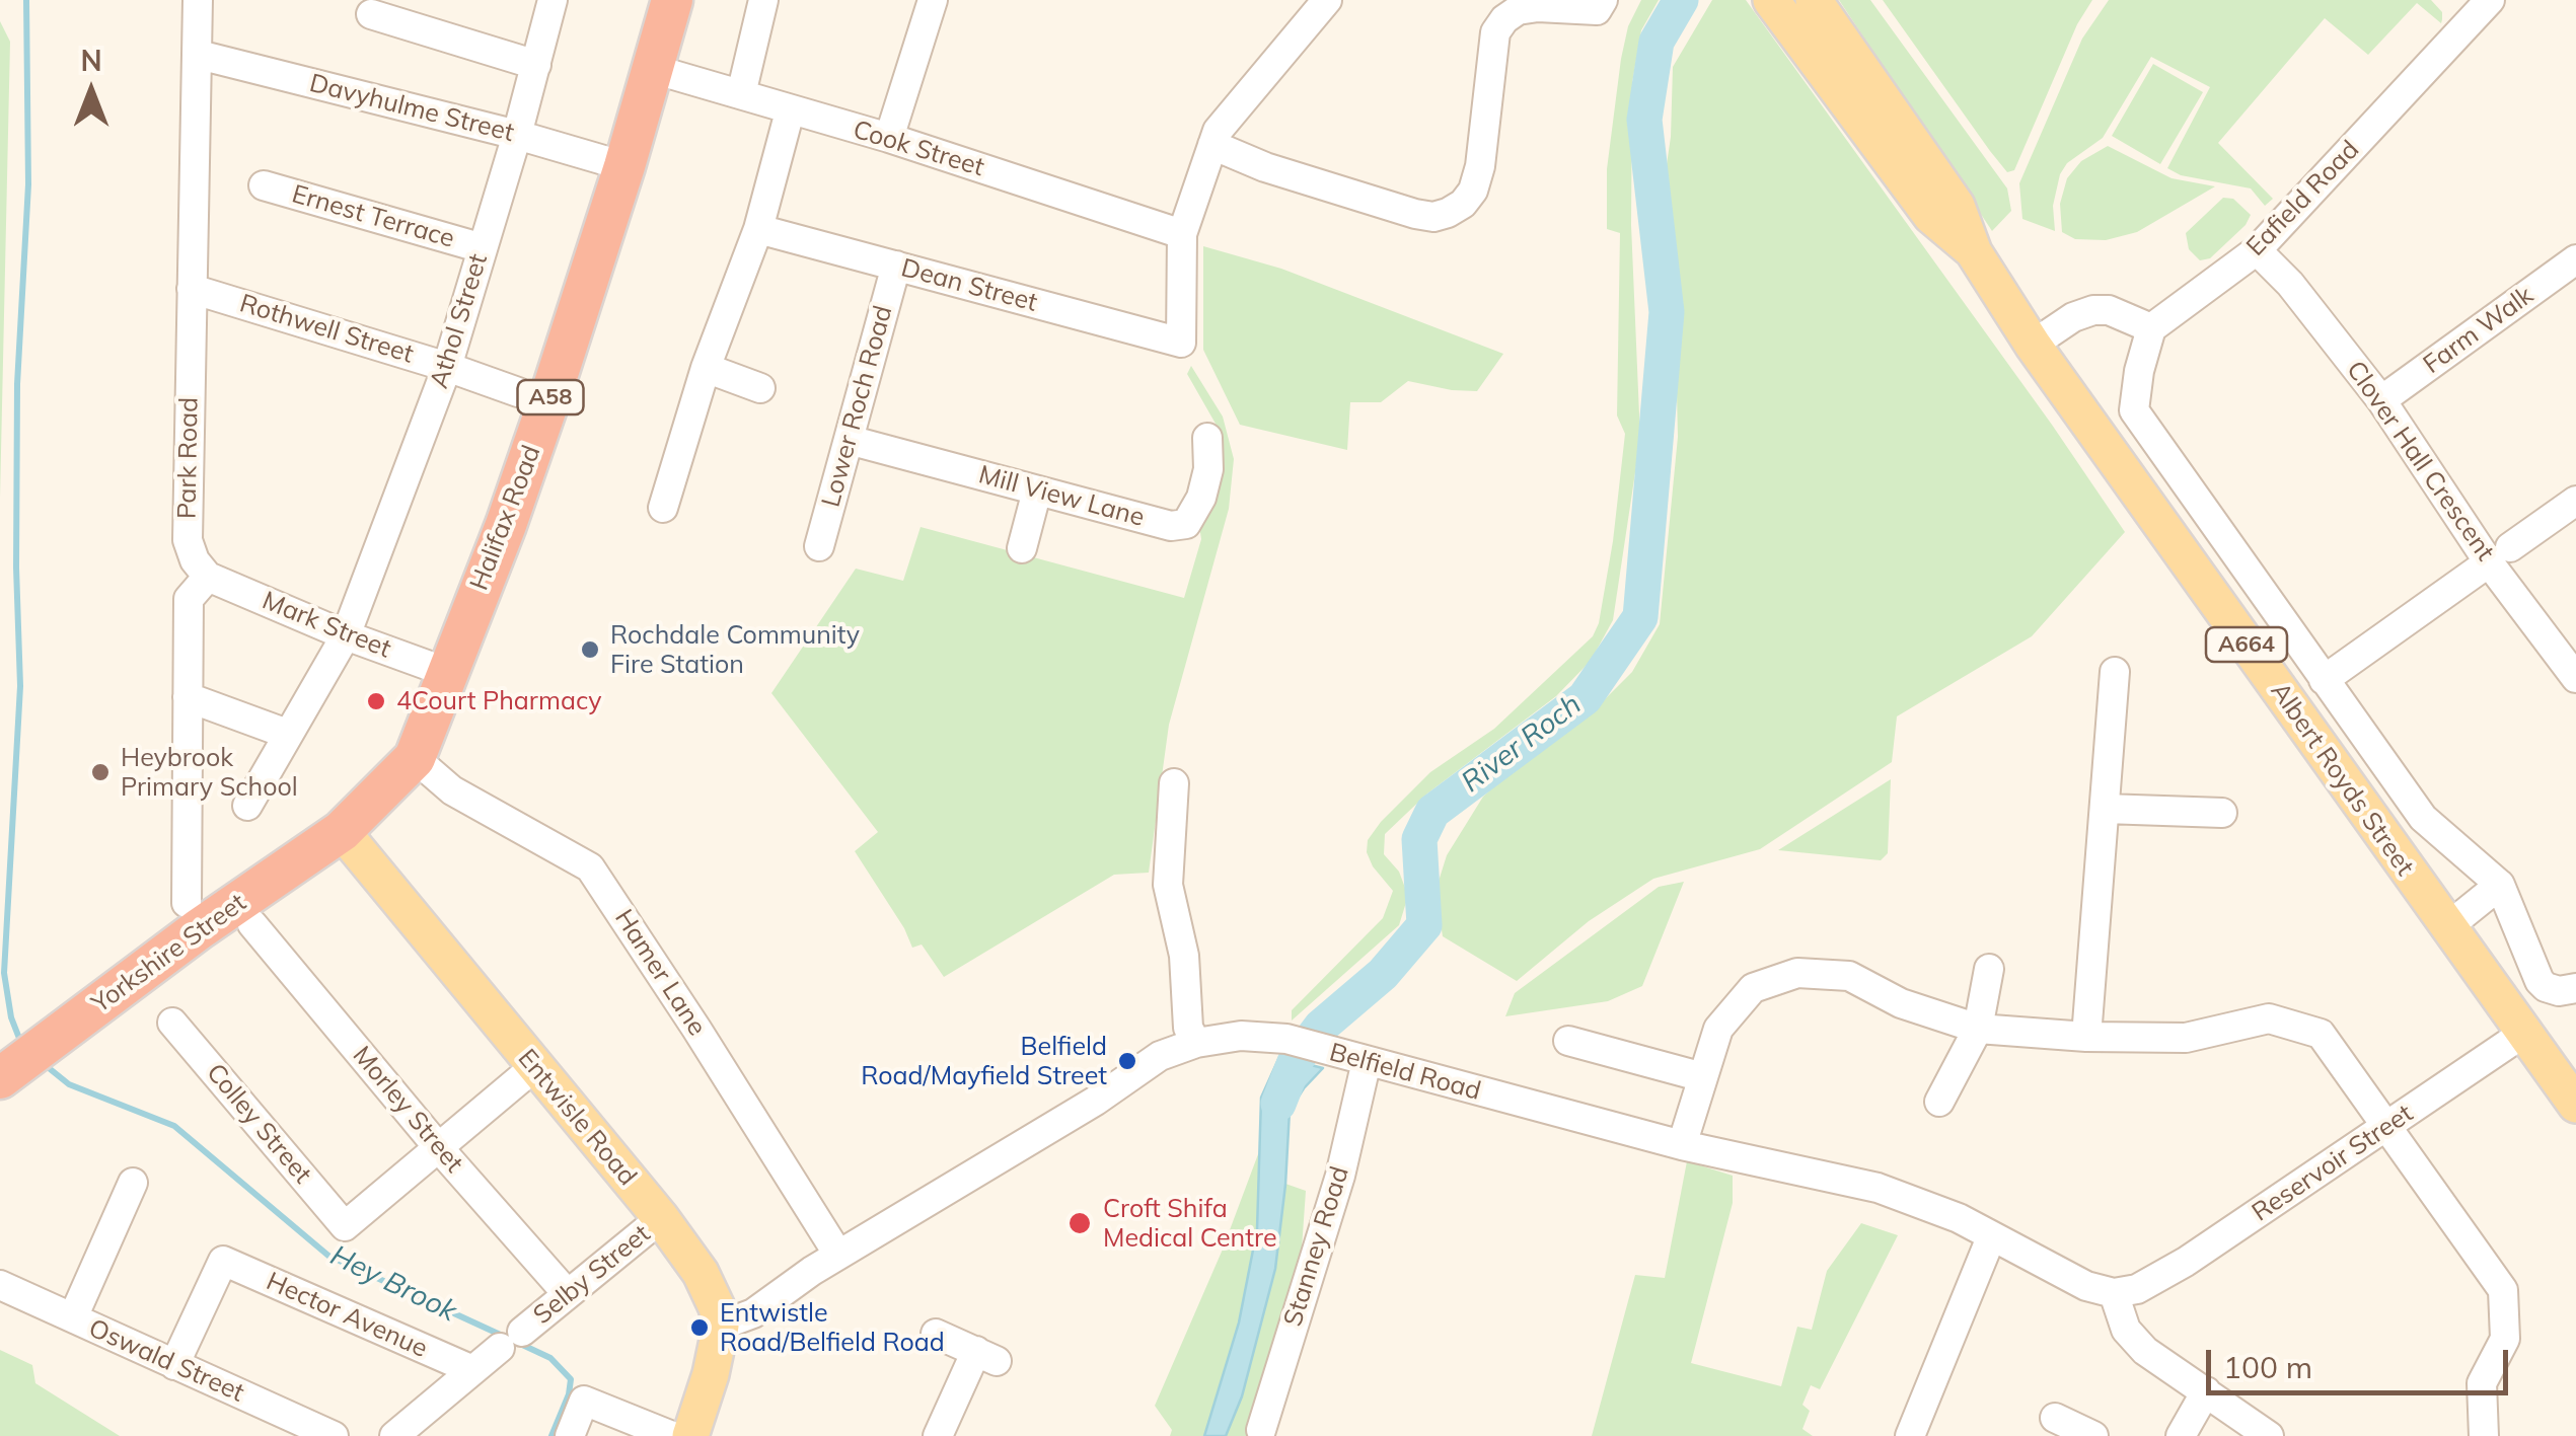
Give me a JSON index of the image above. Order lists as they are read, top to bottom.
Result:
{
  "streets": {
    "highway": ["A58", "Halifax Road", "Yorkshire Street"],
    "main road": ["A664", "Albert Royds Street", "Entwisle Road"],
    "street": [
      "Davyhulme Street",
      "Cook Street",
      "Eafield Road",
      "Ernest Terrace",
      "Dean Street",
      "Athol Street",
      "Rothwell Street",
      "Farm Walk",
      "Lower Roch Road",
      "Park Road",
      "Clover Hall Crescent",
      "Mill View Lane",
      "Mark Street",
      "Hamer Lane",
      "Belfield Road",
      "Morley Street",
      "Colley Street",
      "Reservoir Street",
      "Stanney Road",
      "Selby Street",
      "Hector Avenue",
      "Oswald Street"
    ]
  },
  "crossings": [
    ["Davyhulme Street", "Athol Street"],
    ["Davyhulme Street", "Park Road"],
    ["Davyhulme Street", "Halifax Road"],
    ["Cook Street", "Dean Street"],
    ["Cook Street", "Halifax Road"],
    ["Eafield Road", "Clover Hall Crescent"],
    ["Eafield Road", "Albert Royds Street"],
    ["Ernest Terrace", "Athol Street"],
    ["Dean Street", "Lower Roch Road"],
    ["Athol Street", "Rothwell Street"],
    ["Athol Street", "Mark Street"],
    ["Rothwell Street", "Park Road"],
    ["Farm Walk", "Clover Hall Crescent"],
    ["Lower Roch Road", "Mill View Lane"],
    ["Park Road", "Mark Street"],
    ["Halifax Road", "Mark Street"],
    ["Halifax Road", "Yorkshire Street"],
    ["Halifax Road", "Hamer Lane"],
    ["Halifax Road", "Entwisle Road"],
    ["Albert Royds Street", "Reservoir Street"],
    ["Yorkshire Street", "Entwisle Road"],
    ["Hamer Lane", "Belfield Road"],
    ["Belfield Road", "Entwisle Road"],
    ["Belfield Road", "Reservoir Street"],
    ["Belfield Road", "Stanney Road"],
    ["Morley Street", "Colley Street"],
    ["Morley Street", "Selby Street"],
    ["Entwisle Road", "Selby Street"],
    ["Selby Street", "Hector Avenue"],
    ["Hector Avenue", "Oswald Street"]
  ],
  "water": ["River Roch", "Hey Brook"],
  "places": [
    "Rochdale Community Fire Station",
    "4Court Pharmacy",
    "Heybrook Primary School",
    "Belfield Road/Mayfield Street",
    "Croft Shifa Medical Centre",
    "Entwistle Road/Belfield Road"
  ],
  "scale_bar": "100 m",
  "north": "top"
}
